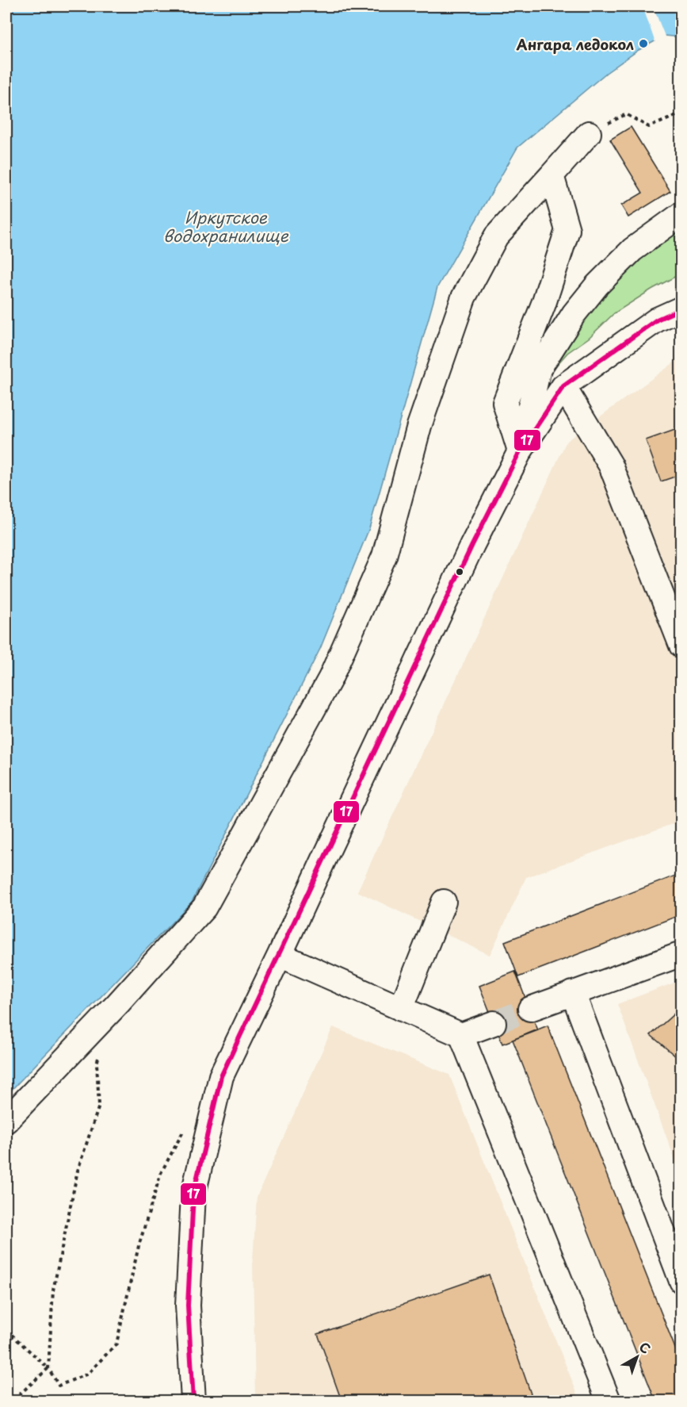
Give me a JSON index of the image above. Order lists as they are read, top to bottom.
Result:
{
  "water": ["Иркутское водохранилище"],
  "places": ["Ангара ледокол"],
  "lines": ["transit line 17"],
  "north": "top right"
}
